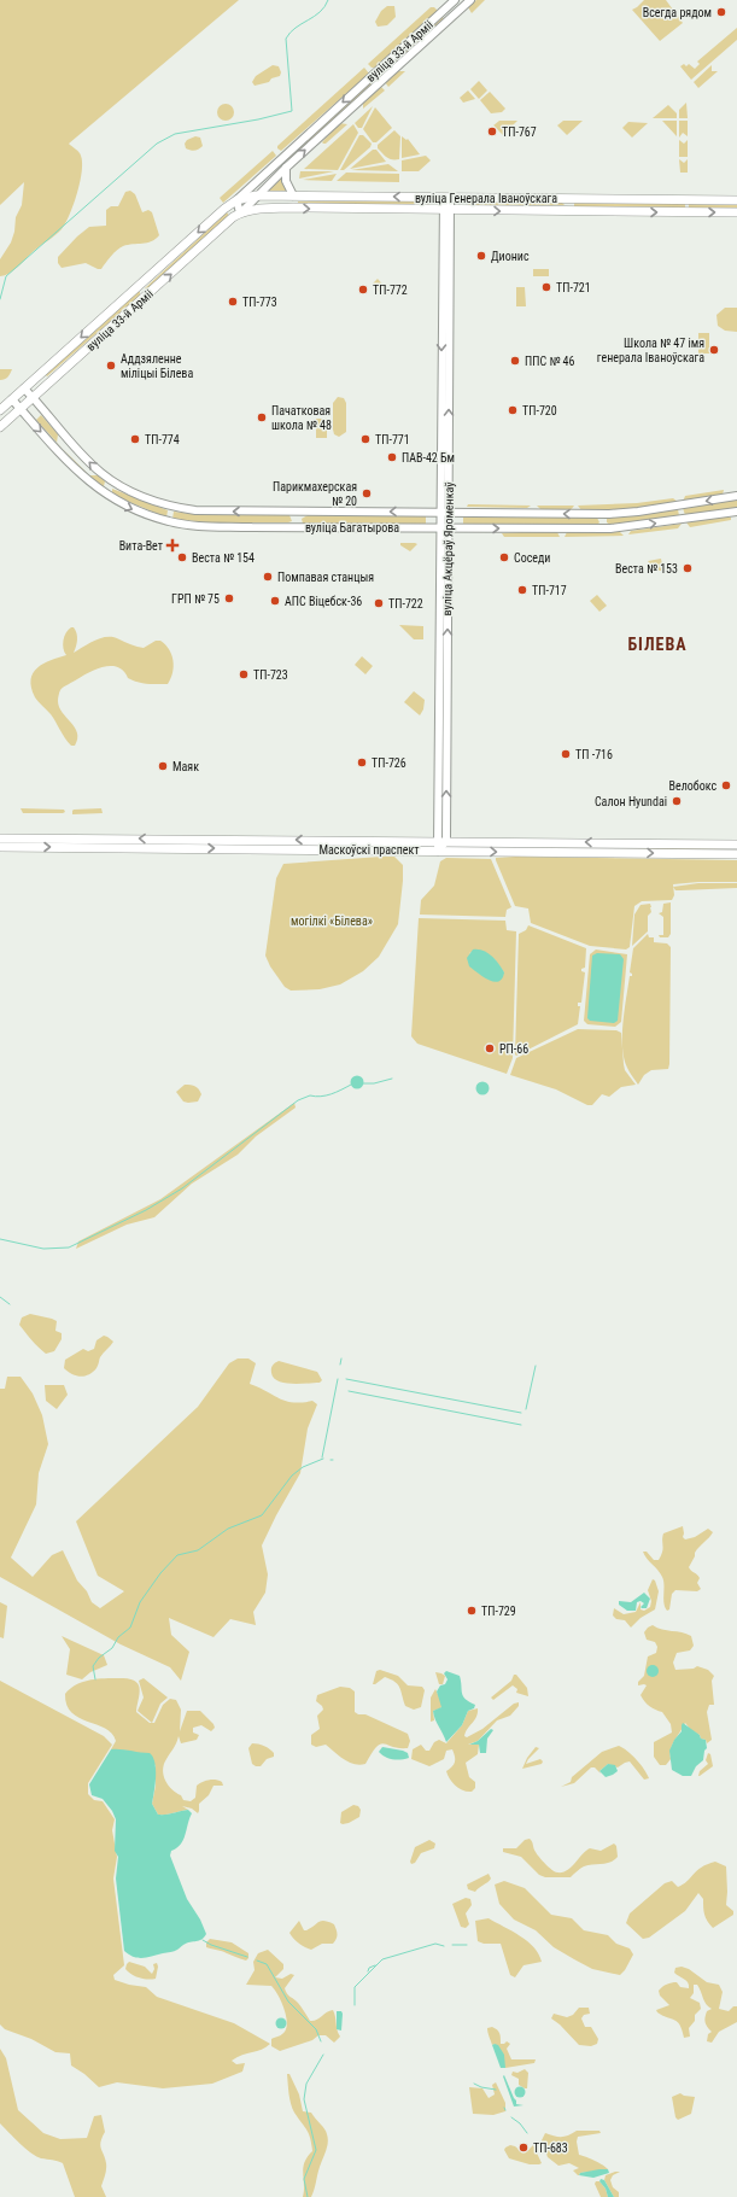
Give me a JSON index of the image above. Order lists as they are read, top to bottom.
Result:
{
  "streets": {
    "main road": ["вуліца 33-й Арміі", "вуліца Генерала Іваноўскага", "Маскоўскі праспект"],
    "street": ["вуліца Багатырова", "вуліца Акцёраў Яроменкаў"]
  },
  "crossings": [
    ["вуліца 33-й Арміі", "вуліца Генерала Іваноўскага"],
    ["вуліца 33-й Арміі", "вуліца Багатырова"],
    ["вуліца Генерала Іваноўскага", "вуліца Акцёраў Яроменкаў"],
    ["вуліца Багатырова", "вуліца Акцёраў Яроменкаў"],
    ["вуліца Акцёраў Яроменкаў", "Маскоўскі праспект"]
  ],
  "districts": ["БІЛЕВА"],
  "parks": ["могілкі «Білева»"],
  "places": {
    "other": [
      "Всегда рядом",
      "ТП-767",
      "Дионис",
      "ТП-721",
      "ТП-772",
      "ТП-773",
      "Школа № 47 імя генерала Іваноўскага",
      "ППС № 46",
      "Аддзяленне міліцыі Білева",
      "ТП-720",
      "Пачатковая школа № 48",
      "ТП-774",
      "ТП-771",
      "ПАВ-42 Бм",
      "Парикмахерская № 20",
      "Веста № 154",
      "Соседи",
      "Веста № 153",
      "Помпавая станцыя",
      "ТП-717",
      "ГРП № 75",
      "АПС Віцебск-36",
      "ТП-722",
      "ТП-723",
      "ТП -716",
      "ТП-726",
      "Маяк",
      "Велобокс",
      "Салон Hyundai",
      "РП-66",
      "ТП-729",
      "ТП-683"
    ],
    "health": ["Вита-Вет"]
  }
}
